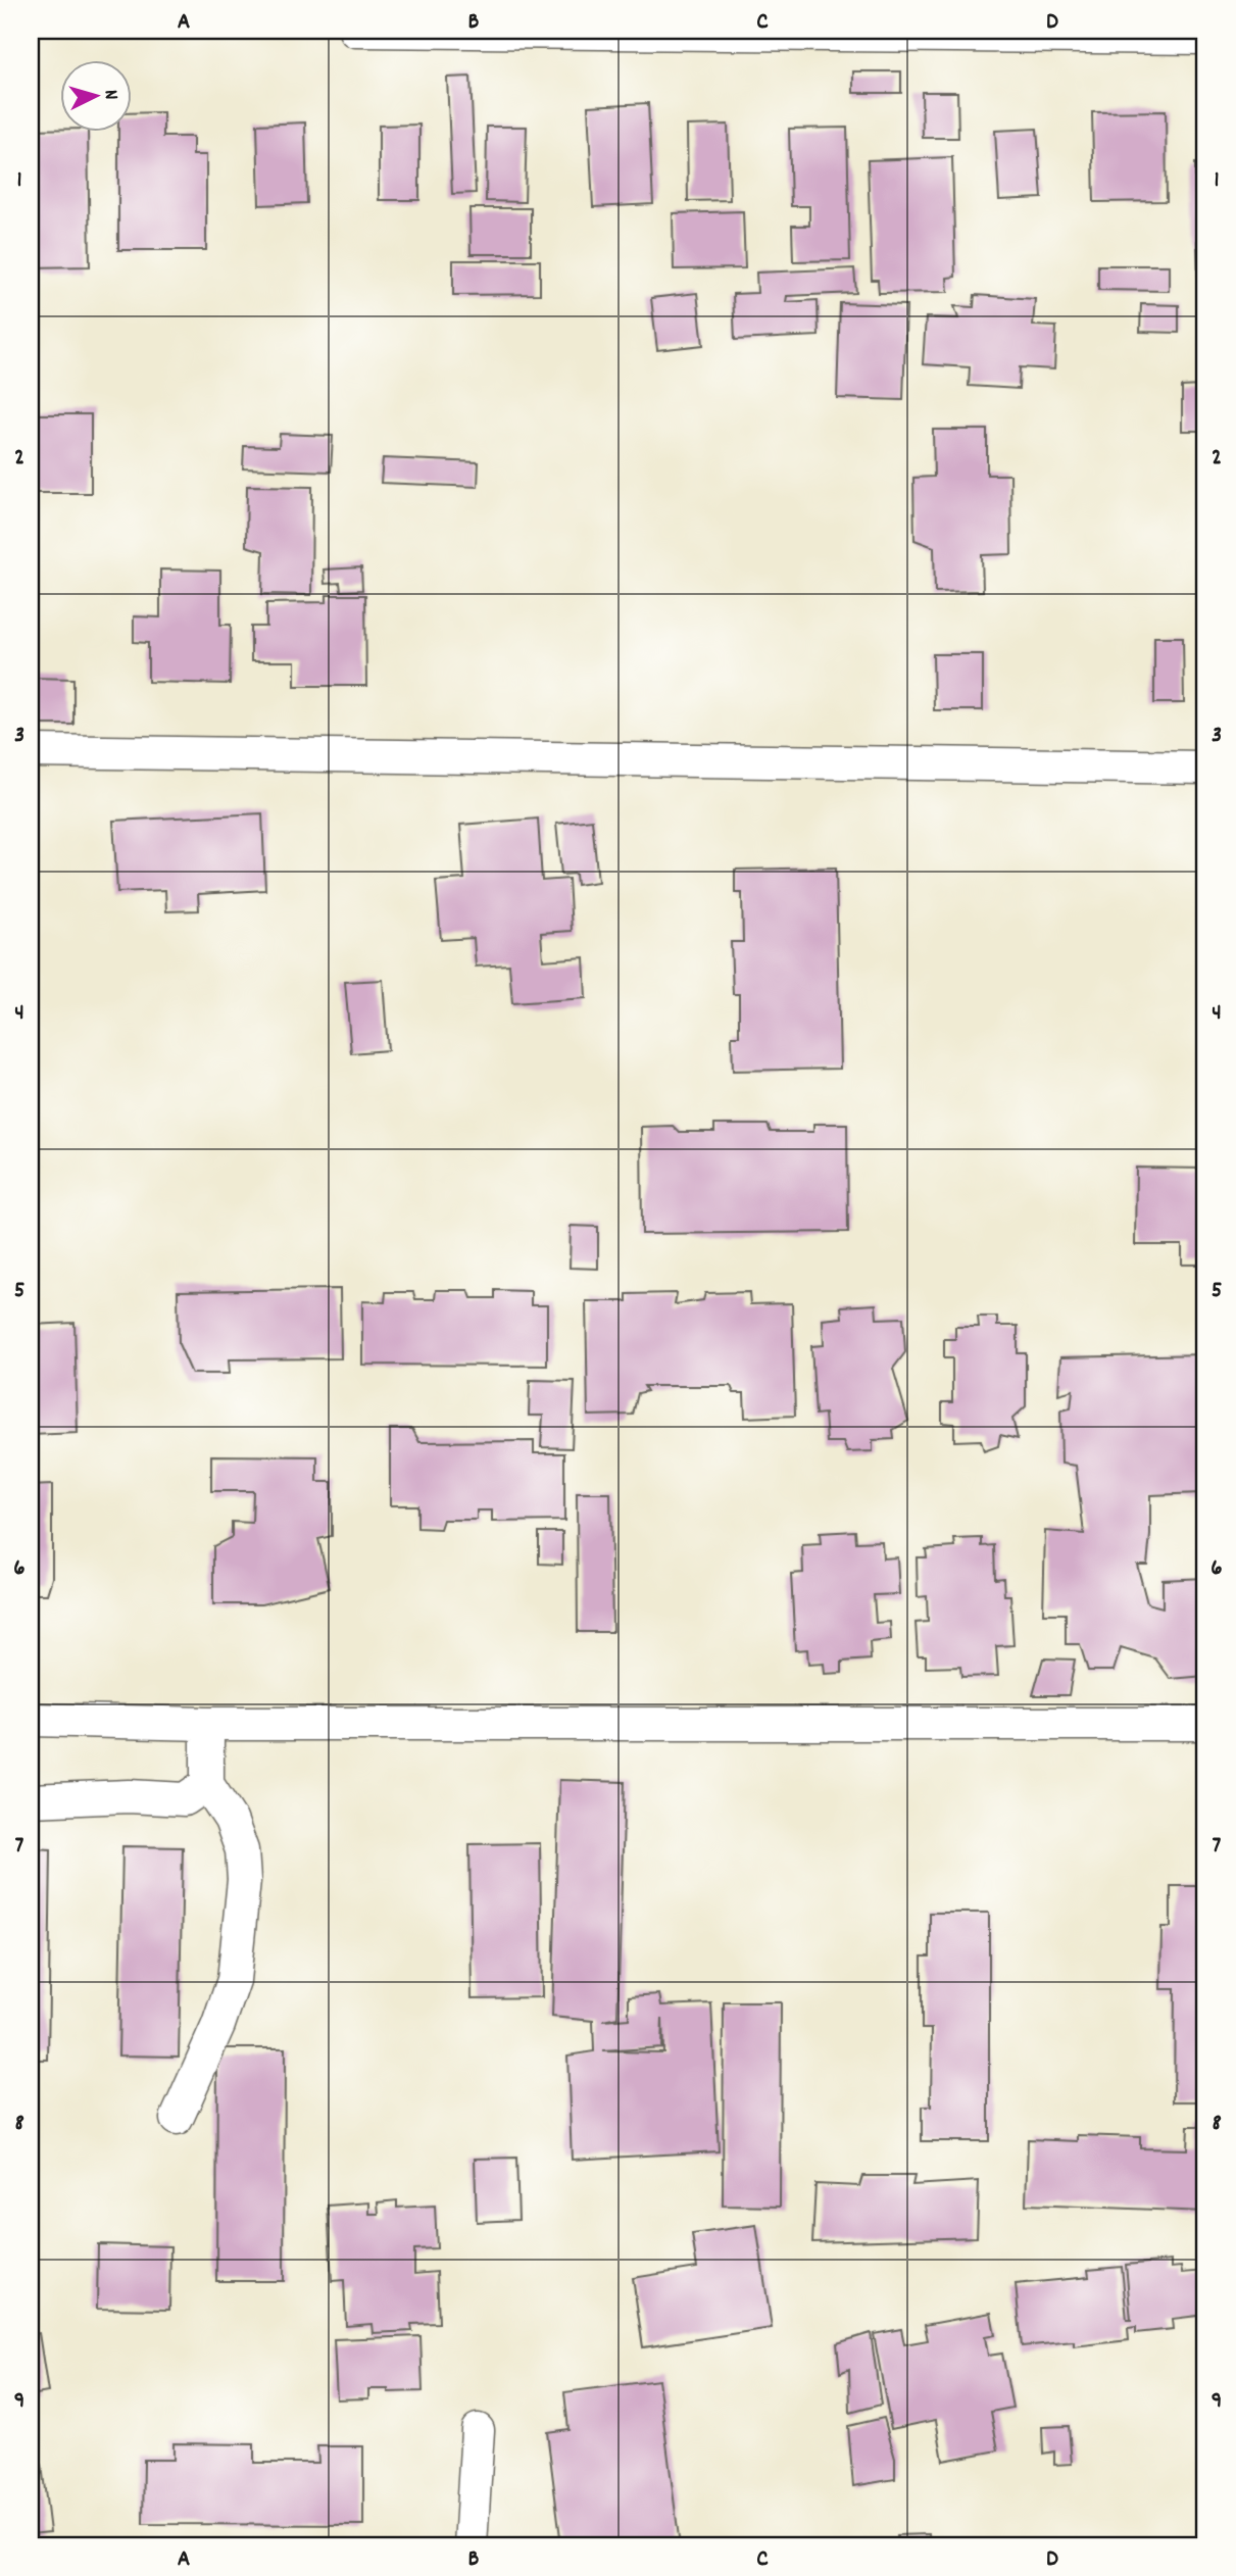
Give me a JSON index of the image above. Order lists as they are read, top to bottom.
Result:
{
  "north": "right",
  "grid": {
    "columns": [
      "A",
      "B",
      "C",
      "D"
    ],
    "rows": [
      "1",
      "2",
      "3",
      "4",
      "5",
      "6",
      "7",
      "8",
      "9"
    ]
  }
}
